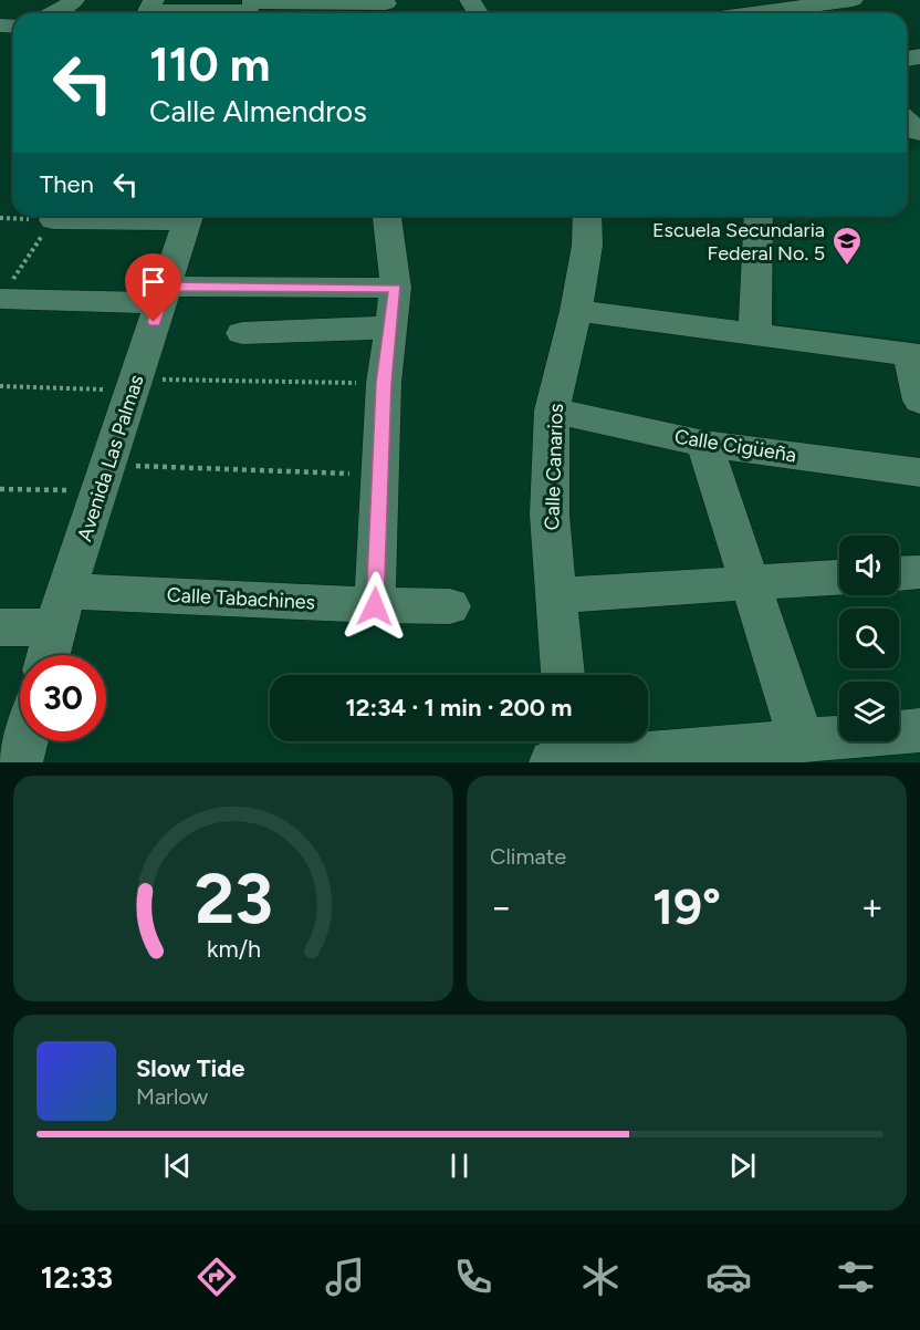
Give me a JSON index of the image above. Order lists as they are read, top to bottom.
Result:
{
  "streets": {
    "street": [
      "Calle Cigüeña",
      "Avenida Las Palmas",
      "Calle Canarios",
      "Calle Tabachines"
    ]
  },
  "crossings": [
    ["Calle Cigüeña", "Calle Canarios"],
    ["Avenida Las Palmas", "Calle Tabachines"]
  ],
  "places": {
    "school or university": ["Escuela Secundaria Federal No. 5"]
  },
  "page": {
    "turn": ["110 m", "Calle Almendros"],
    "then": "Then",
    "limit": "30",
    "trip": "12:34 · 1 min · 200 m",
    "tile": "Climate",
    "heat": ["−", "19°", "+"],
    "song": ["Slow Tide", "Marlow"],
    "tabs": "12:33",
    "gauge": ["23", "km/h"]
  }
}
